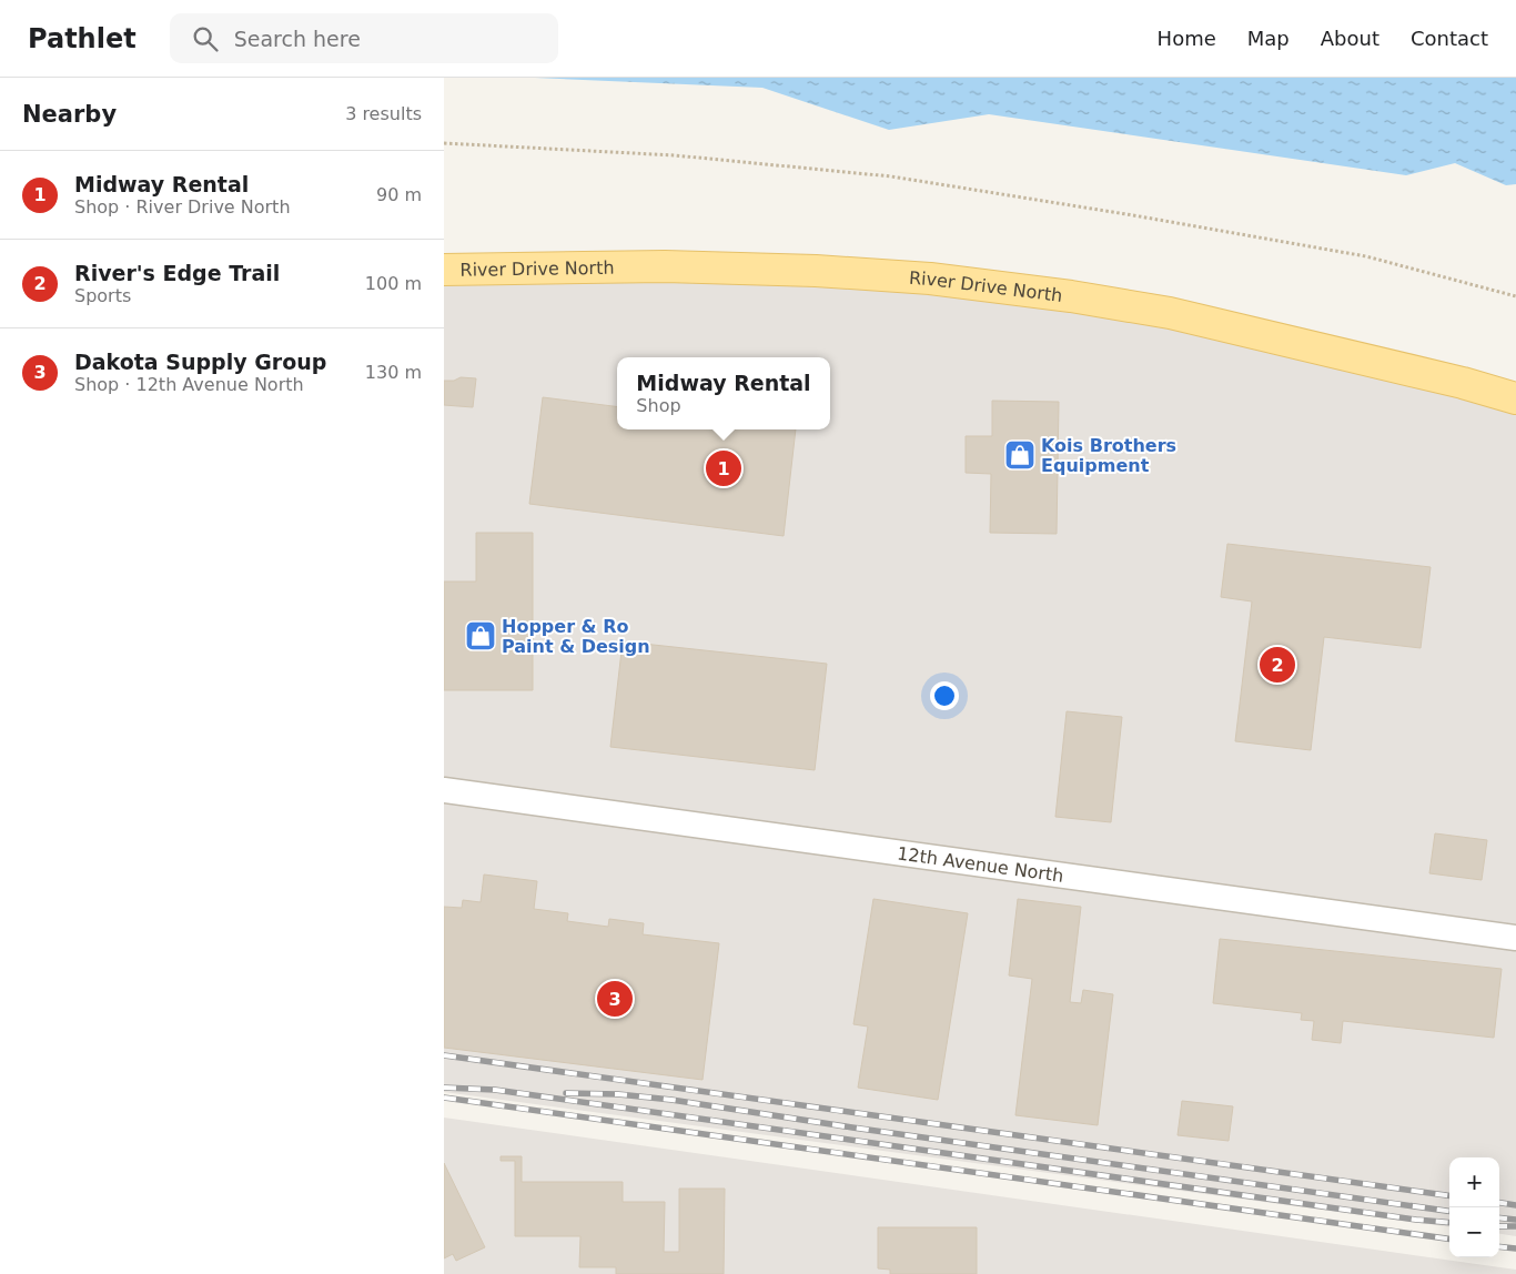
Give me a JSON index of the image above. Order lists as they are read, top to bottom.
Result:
{
  "streets": {
    "main road": ["River Drive North"],
    "street": ["12th Avenue North"]
  },
  "places": {
    "shop": ["Kois Brothers Equipment", "Hopper & Ro Paint & Design"]
  },
  "page": {
    "header": "Pathlet",
    "search": "Search here",
    "nav": [
      "Home",
      "Map",
      "About",
      "Contact"
    ],
    "heading": ["Nearby", "3 results"],
    "list": [
      {
        "mark": "1",
        "name": "Midway Rental",
        "note": "Shop · River Drive North",
        "value": "90 m"
      },
      {
        "mark": "2",
        "name": "River's Edge Trail",
        "note": "Sports",
        "value": "100 m"
      },
      {
        "mark": "3",
        "name": "Dakota Supply Group",
        "note": "Shop · 12th Avenue North",
        "value": "130 m"
      }
    ],
    "popup": ["Midway Rental", "Shop"],
    "pins": ["1", "2", "3"],
    "map_buttons": ["+", "−"]
  }
}
